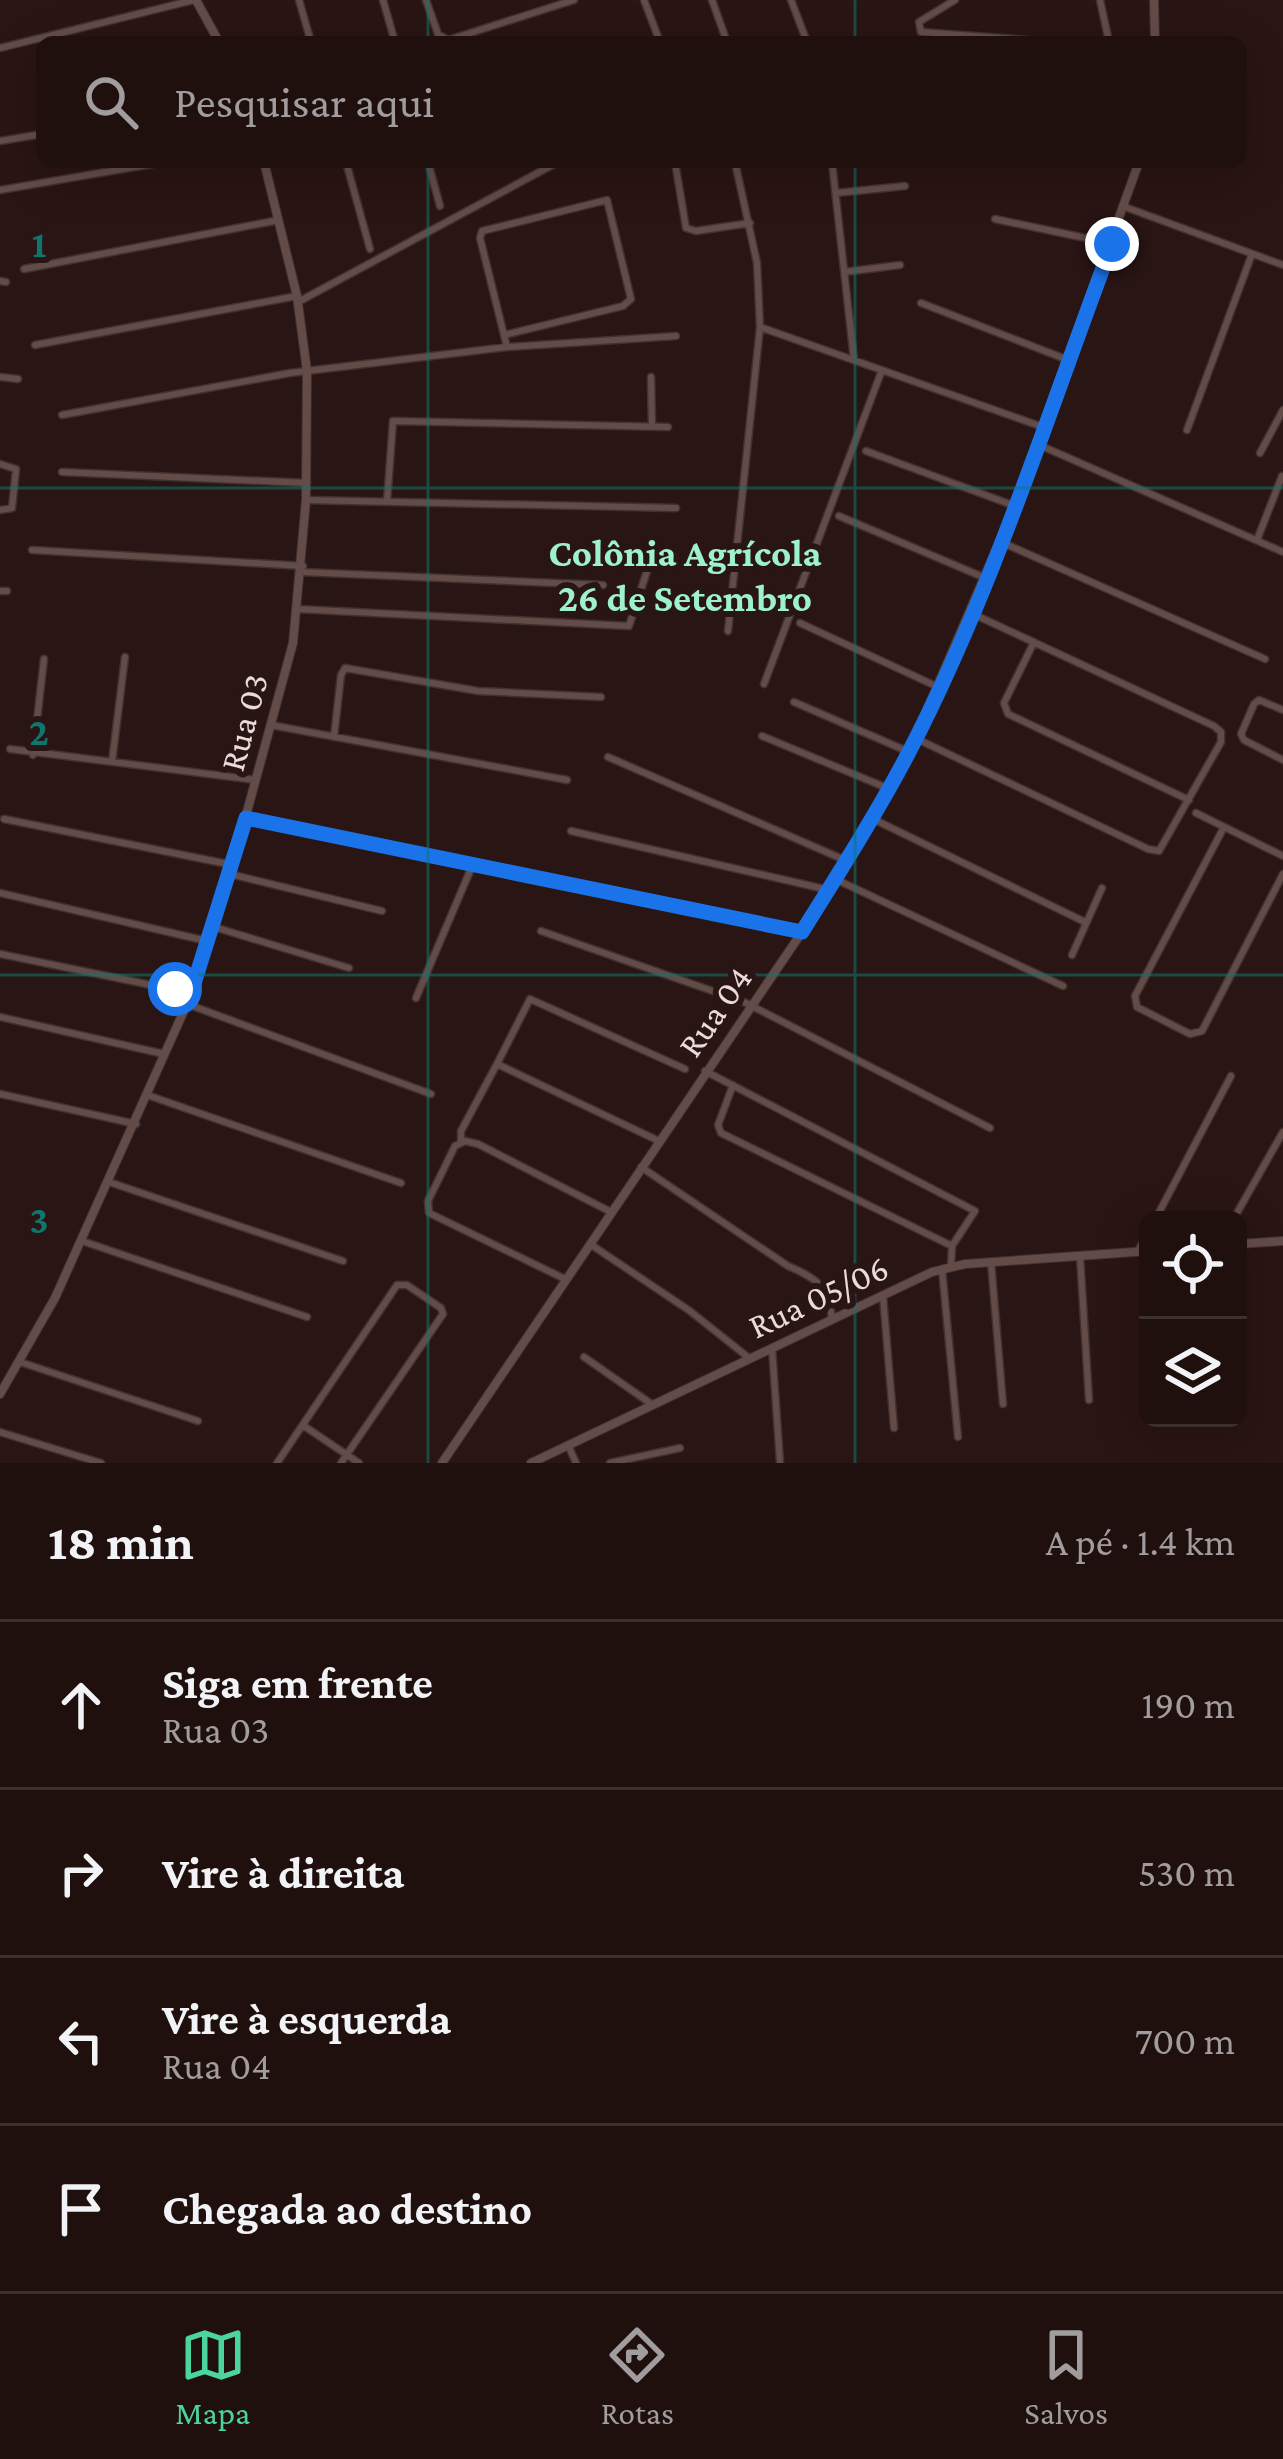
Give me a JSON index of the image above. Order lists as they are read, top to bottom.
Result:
{
  "streets": {
    "street": ["Rua 03", "Rua 04", "Rua 05/06"]
  },
  "districts": ["Colônia Agrícola 26 de Setembro"],
  "page": {
    "search": "Pesquisar aqui",
    "heading": ["18 min", "A pé · 1.4 km"],
    "list": [
      ["Siga em frente", "Rua 03", "190 m"],
      ["Vire à direita", "530 m"],
      ["Vire à esquerda", "Rua 04", "700 m"],
      "Chegada ao destino"
    ],
    "nav": ["Mapa", "Rotas", "Salvos"]
  },
  "grid": {
    "rows": ["1", "2", "3"]
  }
}
